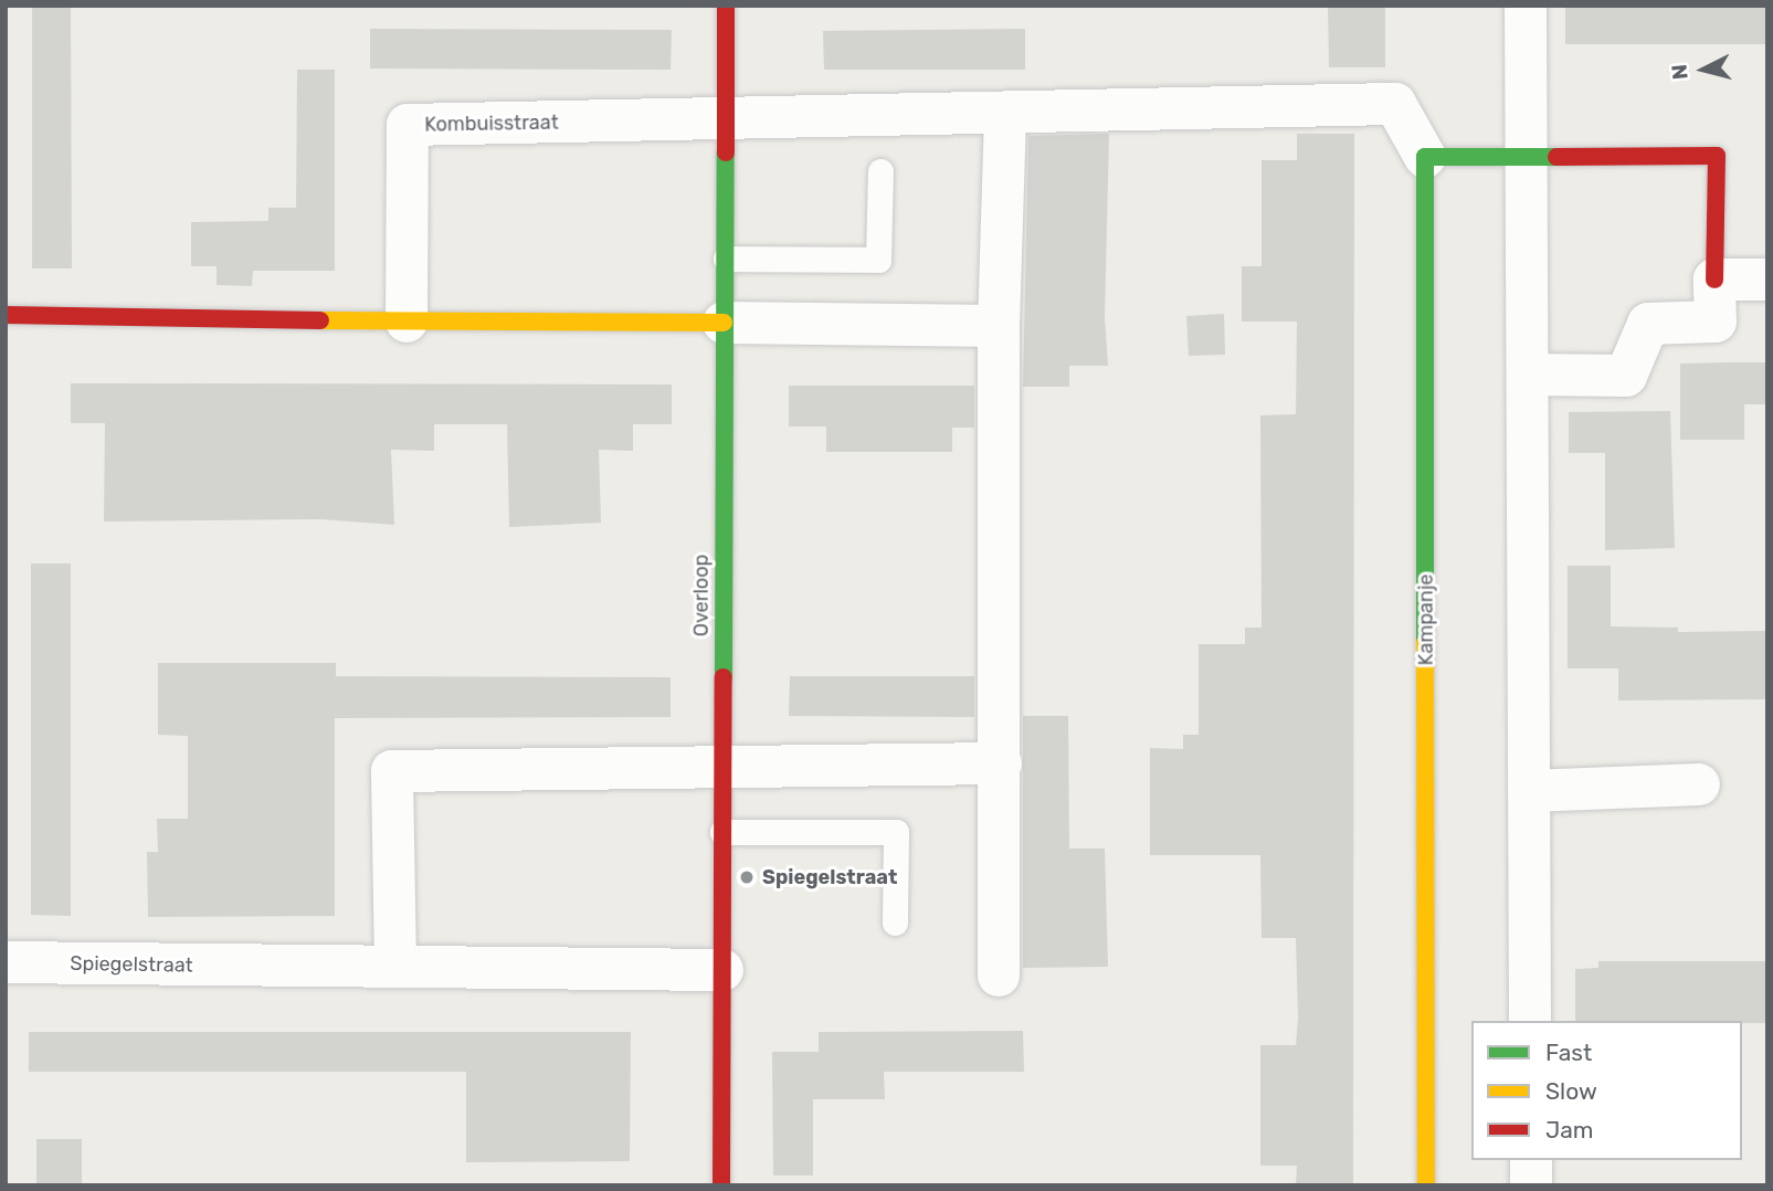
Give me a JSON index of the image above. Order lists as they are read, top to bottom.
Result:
{
  "streets": {
    "street": [
      "Kombuisstraat",
      "Overloop",
      "Kampanje",
      "Spiegelstraat"
    ]
  },
  "crossings": [
    ["Kombuisstraat", "Overloop"],
    ["Overloop", "Spiegelstraat"]
  ],
  "places": ["Spiegelstraat"],
  "legend": ["Fast", "Slow", "Jam"],
  "north": "left"
}
